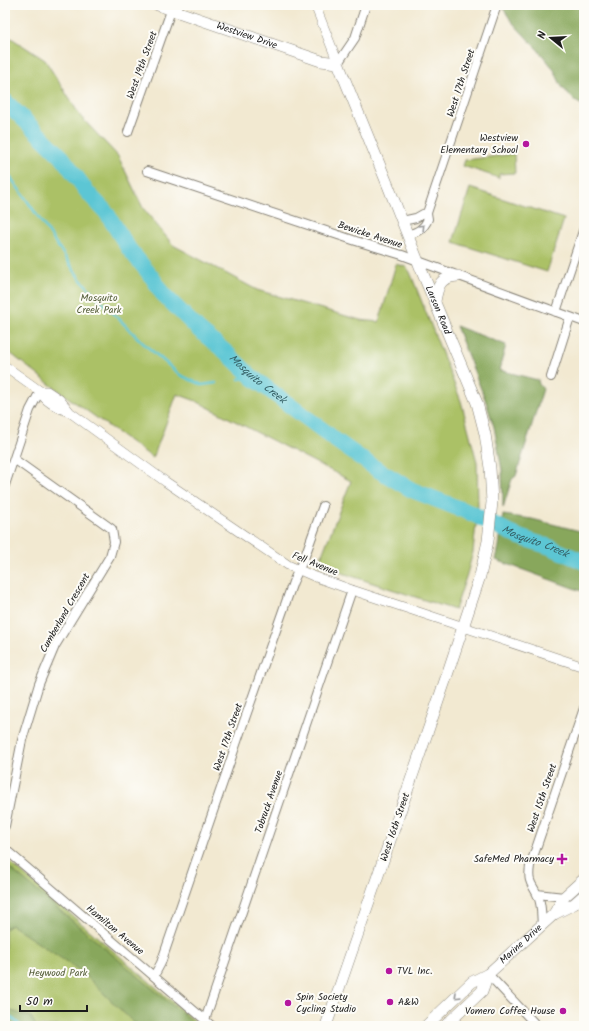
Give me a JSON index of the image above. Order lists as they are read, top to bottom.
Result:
{
  "streets": {
    "main road": [
      "Westview Drive",
      "Larson Road",
      "West 16th Street",
      "Marine Drive"
    ],
    "street": [
      "West 19th Street",
      "West 17th Street",
      "Bewicke Avenue",
      "Fell Avenue",
      "Cumberland Crescent",
      "West 15th Street",
      "Tobruck Avenue",
      "Hamilton Avenue"
    ]
  },
  "crossings": [
    ["Westview Drive", "West 19th Street"],
    ["Westview Drive", "Larson Road"],
    ["West 17th Street", "Larson Road"],
    ["West 17th Street", "Fell Avenue"],
    ["West 17th Street", "Hamilton Avenue"],
    ["Bewicke Avenue", "Larson Road"],
    ["Larson Road", "Fell Avenue"],
    ["Larson Road", "West 16th Street"],
    ["Fell Avenue", "Tobruck Avenue"],
    ["Fell Avenue", "West 16th Street"],
    ["West 15th Street", "Marine Drive"],
    ["Tobruck Avenue", "Hamilton Avenue"]
  ],
  "water": ["Mosquito Creek"],
  "parks": ["Mosquito Creek Park", "Heywood Park"],
  "places": {
    "other": [
      "Westview Elementary School",
      "TVL Inc.",
      "A&W",
      "Spin Society Cycling Studio",
      "Vomero Coffee House"
    ],
    "health": ["SafeMed Pharmacy"]
  },
  "scale_bar": "50 m",
  "north": "left"
}
